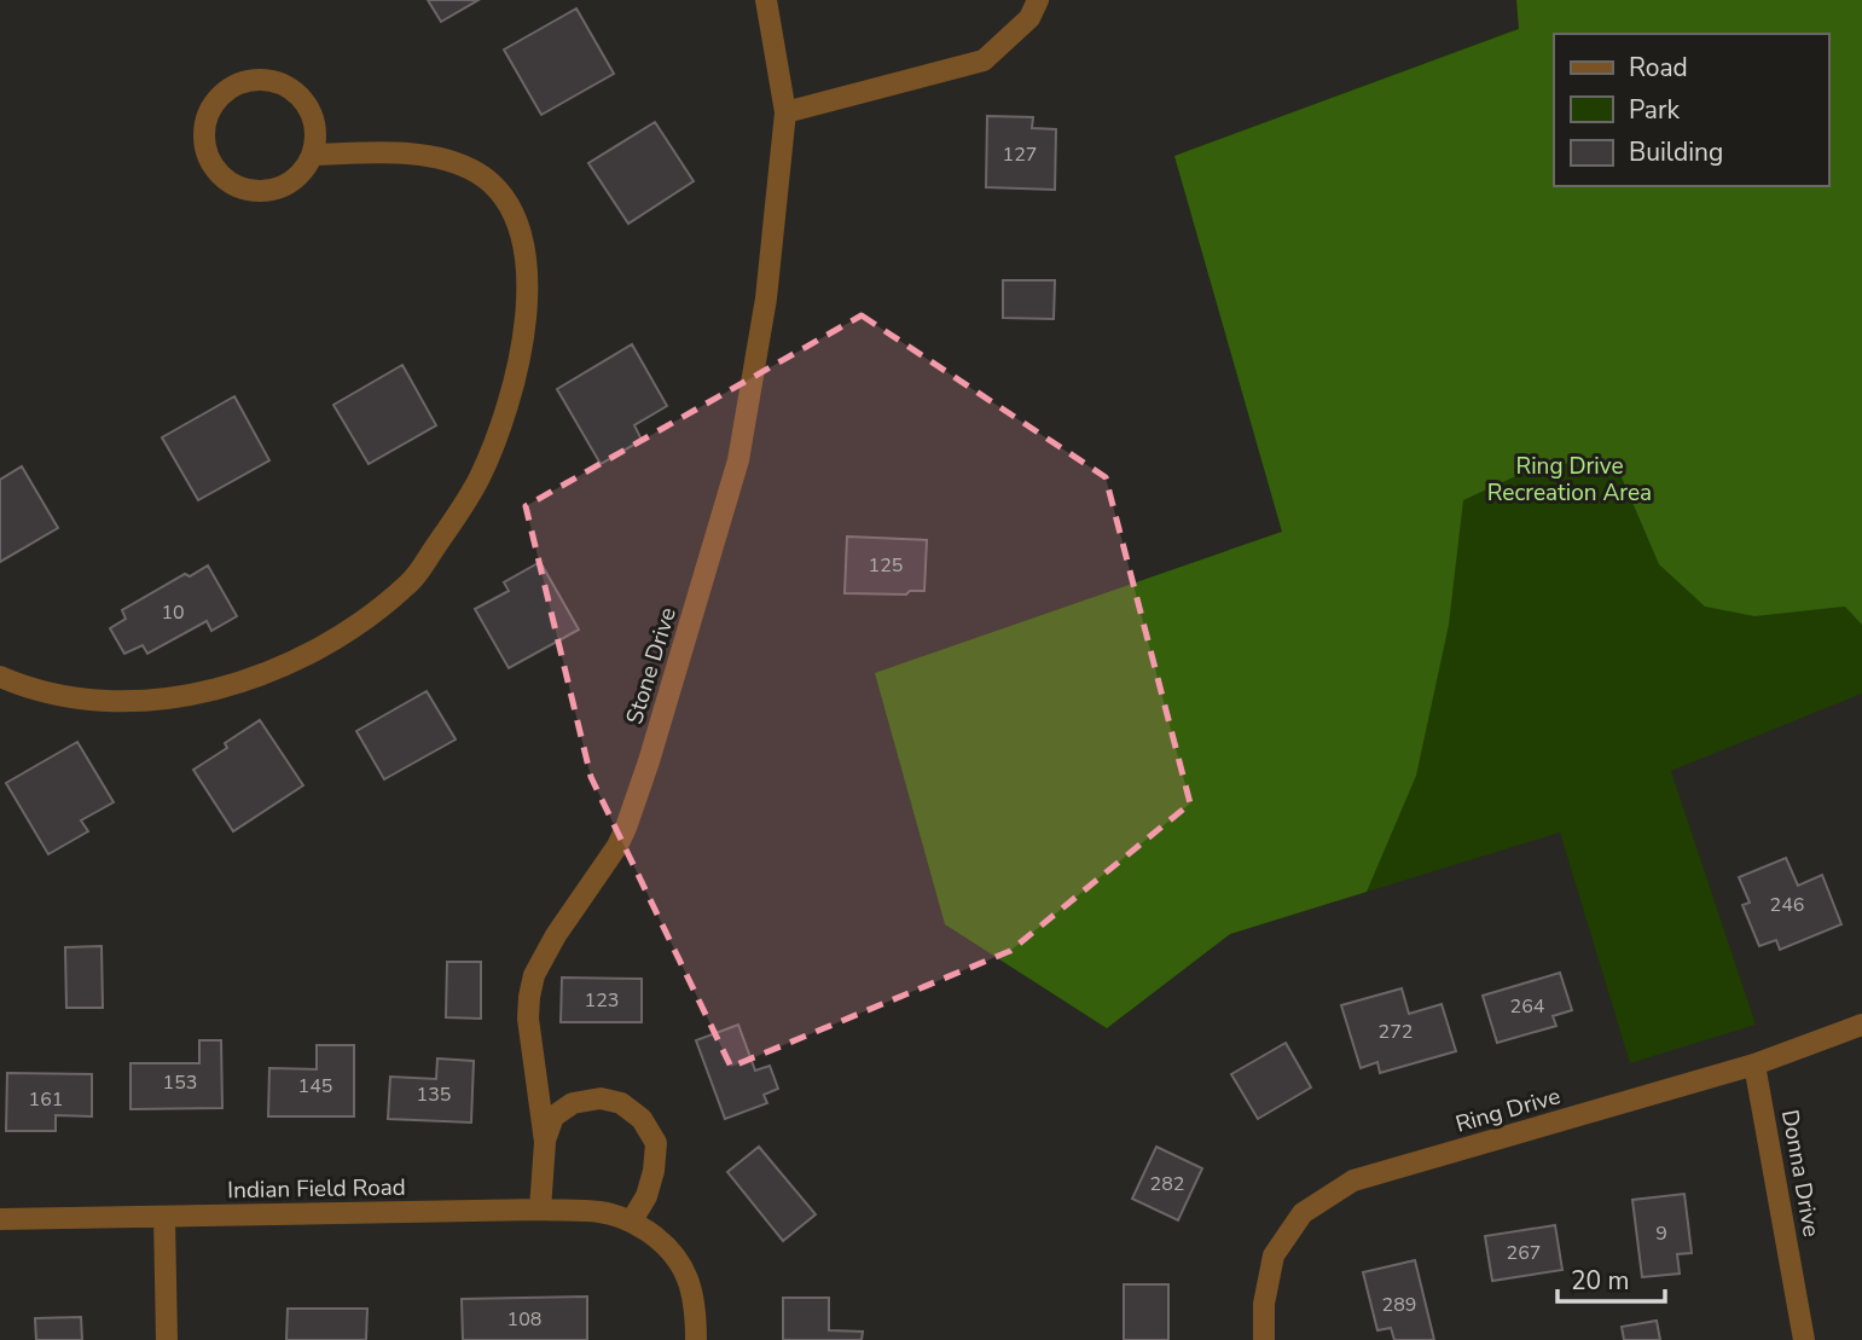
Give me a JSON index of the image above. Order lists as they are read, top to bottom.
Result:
{
  "streets": {
    "street": [
      "Stone Drive",
      "Ring Drive",
      "Donna Drive",
      "Indian Field Road"
    ]
  },
  "crossings": [
    ["Stone Drive", "Indian Field Road"],
    ["Ring Drive", "Donna Drive"]
  ],
  "parks": ["Ring Drive Recreation Area"],
  "house_numbers": [
    "127",
    "125",
    "10",
    "246",
    "123",
    "264",
    "272",
    "153",
    "145",
    "135",
    "161",
    "282",
    "9",
    "267",
    "289",
    "108"
  ],
  "legend": ["Road", "Park", "Building"],
  "scale_bar": "20 m"
}
